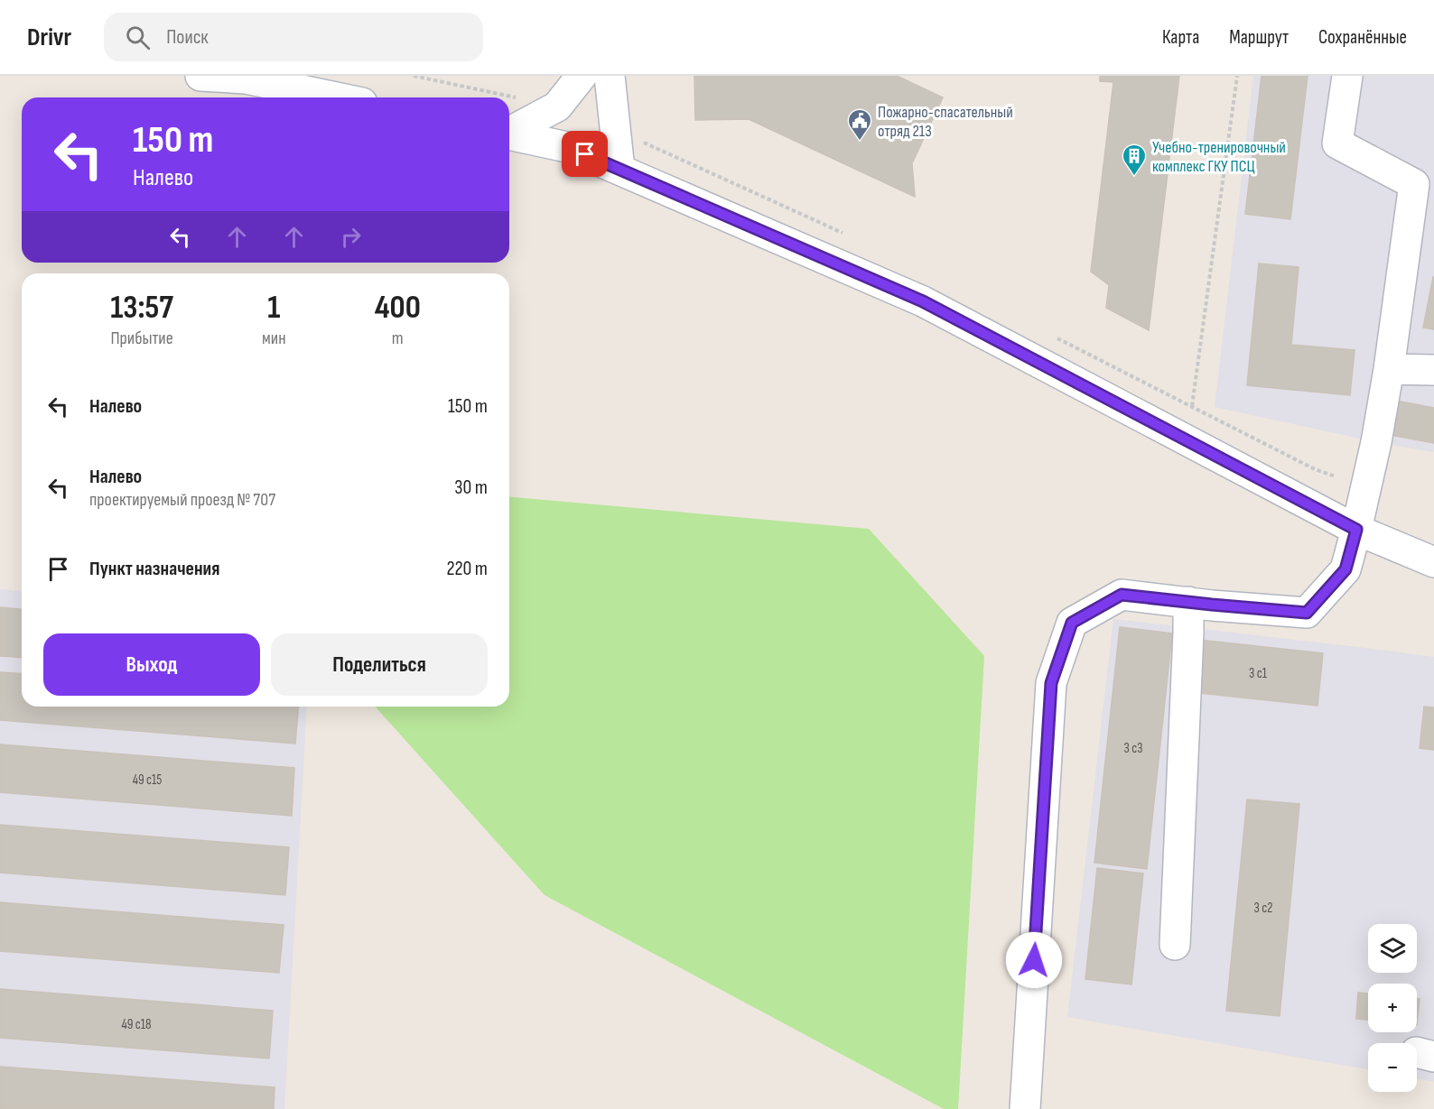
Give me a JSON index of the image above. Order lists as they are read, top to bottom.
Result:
{
  "places": {
    "public building": ["Пожарно-спасательный отряд 213"],
    "building": ["Учебно-тренировочный комплекс ГКУ ПСЦ"]
  },
  "house_numbers": [
    "3 с1",
    "3 с3",
    "49 с15",
    "3 с2",
    "49 с18"
  ],
  "page": {
    "header": "Drivr",
    "search": "Поиск",
    "nav": ["Карта", "Маршрут", "Сохранённые"],
    "turn": ["150 m", "Налево"],
    "eta": [
      "13:57",
      "Прибытие",
      "1",
      "мин",
      "400",
      "m"
    ],
    "list": [
      {
        "name": "Налево",
        "value": "150 m"
      },
      {
        "name": "Налево",
        "note": "проектируемый проезд № 707",
        "value": "30 m"
      },
      {
        "name": "Пункт назначения",
        "value": "220 m"
      }
    ],
    "buttons": ["Выход", "Поделиться"],
    "map_buttons": ["+", "−"]
  }
}
